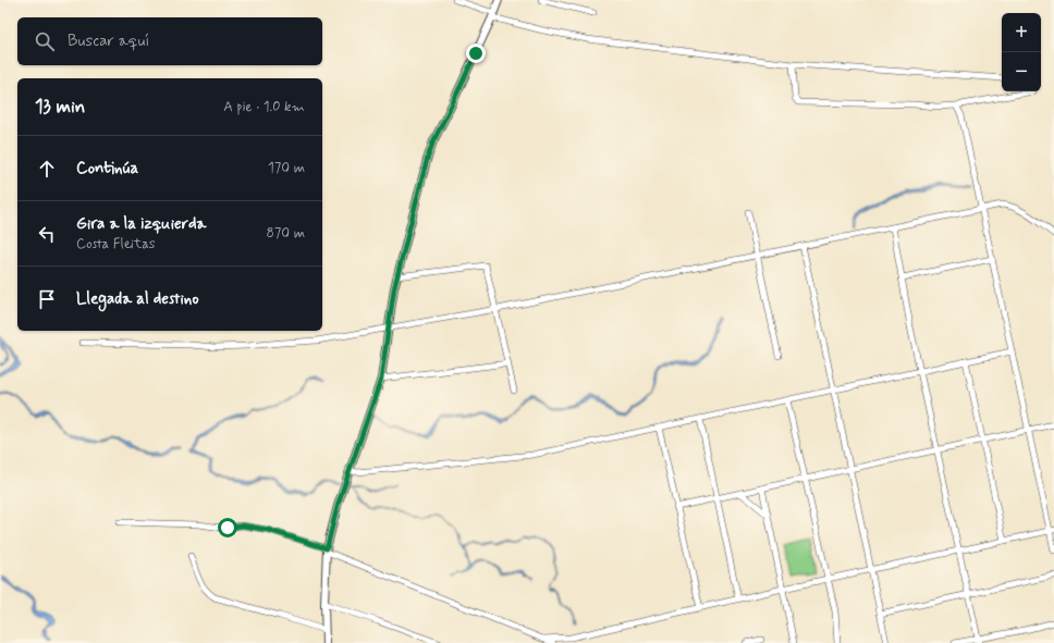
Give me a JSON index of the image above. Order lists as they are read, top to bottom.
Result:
{
  "page": {
    "map_buttons": ["+", "−"],
    "search": "Buscar aquí",
    "heading": ["13 min", "A pie · 1.0 km"],
    "list": [
      ["Continúa", "170 m"],
      ["Gira a la izquierda", "Costa Fleitas", "870 m"],
      "Llegada al destino"
    ]
  }
}
